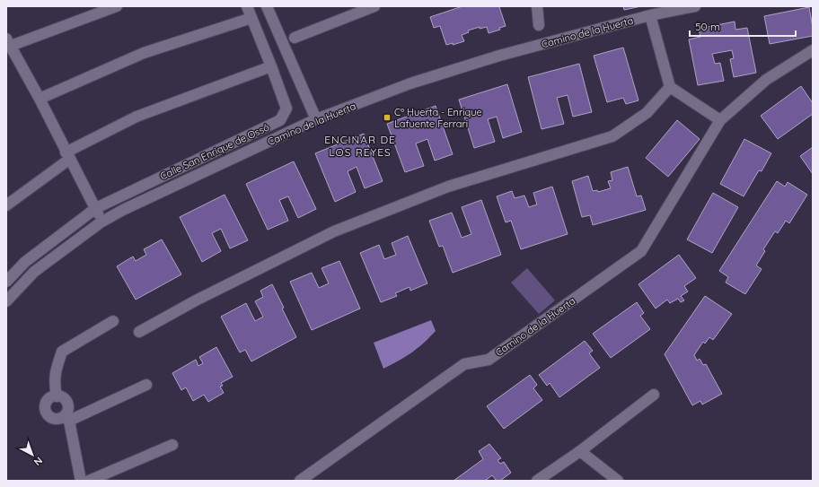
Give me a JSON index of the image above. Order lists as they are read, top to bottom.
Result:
{
  "streets": {
    "street": ["Camino de la Huerta", "Calle San Enrique de Ossó"]
  },
  "districts": ["ENCINAR DE LOS REYES"],
  "places": {
    "transit": ["Cº Huerta - Enrique Lafuente Ferrari"]
  },
  "scale_bar": "50 m",
  "north": "bottom right"
}
